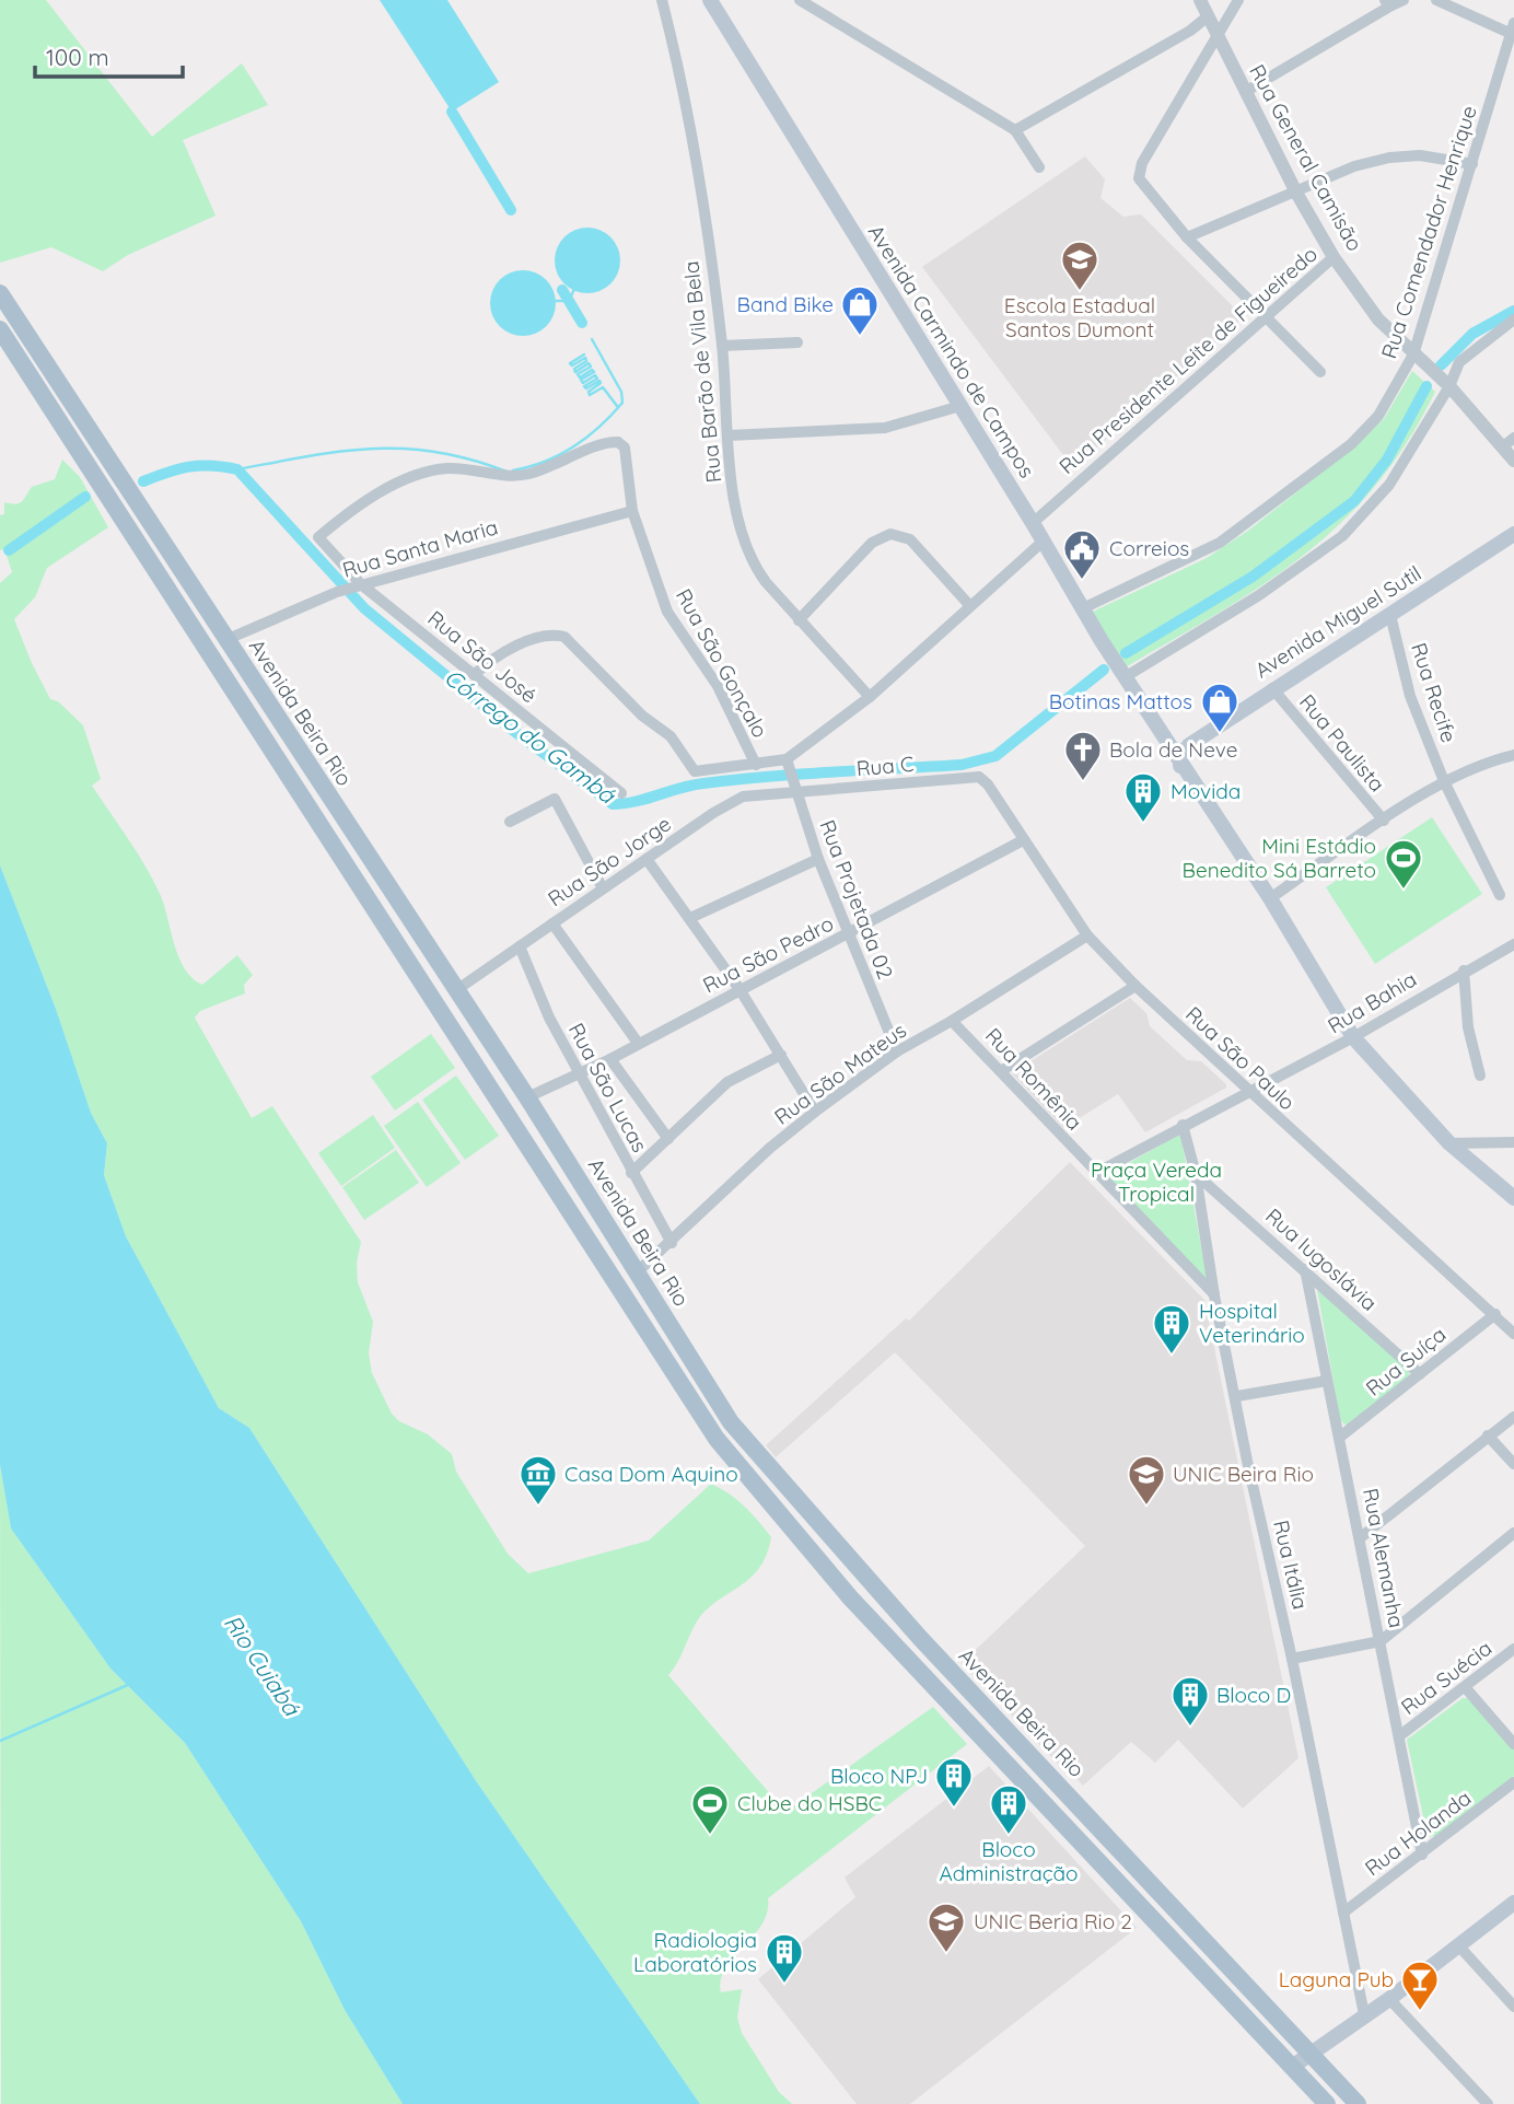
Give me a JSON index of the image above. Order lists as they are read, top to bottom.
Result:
{
  "streets": {
    "main road": ["Avenida Carmindo de Campos", "Avenida Miguel Sutil", "Avenida Beira Rio"],
    "street": [
      "Rua General Camisão",
      "Rua Comendador Henrique",
      "Rua Presidente Leite de Figueiredo",
      "Rua Barão de Vila Bela",
      "Rua Santa Maria",
      "Rua São José",
      "Rua São Gonçalo",
      "Rua Recife",
      "Rua Paulista",
      "Rua C",
      "Rua São Jorge",
      "Rua Projetada 02",
      "Rua São Pedro",
      "Rua Bahia",
      "Rua São Paulo",
      "Rua São Mateus",
      "Rua Romênia",
      "Rua São Lucas",
      "Rua Iugoslávia",
      "Rua Suíça",
      "Rua Alemanha",
      "Rua Itália",
      "Rua Suécia",
      "Rua Holanda"
    ]
  },
  "crossings": [
    ["Rua General Camisão", "Rua Comendador Henrique"],
    ["Rua General Camisão", "Rua Presidente Leite de Figueiredo"],
    ["Rua Comendador Henrique", "Avenida Carmindo de Campos"],
    ["Avenida Carmindo de Campos", "Rua Presidente Leite de Figueiredo"],
    ["Avenida Carmindo de Campos", "Avenida Miguel Sutil"],
    ["Avenida Carmindo de Campos", "Rua Bahia"],
    ["Rua Santa Maria", "Rua São José"],
    ["Rua Santa Maria", "Rua São Gonçalo"],
    ["Rua Santa Maria", "Avenida Beira Rio"],
    ["Avenida Miguel Sutil", "Rua Recife"],
    ["Avenida Miguel Sutil", "Rua Paulista"],
    ["Rua São José", "Rua São Gonçalo"],
    ["Avenida Beira Rio", "Rua São Jorge"],
    ["Avenida Beira Rio", "Rua São Pedro"],
    ["Avenida Beira Rio", "Rua São Mateus"],
    ["Rua C", "Rua São Jorge"],
    ["Rua C", "Rua Projetada 02"],
    ["Rua C", "Rua São Paulo"],
    ["Rua São Jorge", "Rua Projetada 02"],
    ["Rua São Jorge", "Rua São Lucas"],
    ["Rua Projetada 02", "Rua São Pedro"],
    ["Rua Projetada 02", "Rua São Mateus"],
    ["Rua São Pedro", "Rua São Paulo"],
    ["Rua São Pedro", "Rua São Lucas"],
    ["Rua Bahia", "Rua São Paulo"],
    ["Rua Bahia", "Rua Romênia"],
    ["Rua Bahia", "Rua Itália"],
    ["Rua São Paulo", "Rua São Mateus"],
    ["Rua São Paulo", "Rua Suíça"],
    ["Rua São Mateus", "Rua Romênia"],
    ["Rua São Mateus", "Rua São Lucas"],
    ["Rua Romênia", "Rua Itália"],
    ["Rua Iugoslávia", "Rua Suíça"],
    ["Rua Iugoslávia", "Rua Alemanha"],
    ["Rua Iugoslávia", "Rua Itália"],
    ["Rua Suíça", "Rua Alemanha"],
    ["Rua Alemanha", "Rua Suécia"],
    ["Rua Alemanha", "Rua Holanda"],
    ["Rua Itália", "Rua Holanda"]
  ],
  "water": ["Córrego do Gambá", "Rio Cuiabá"],
  "parks": ["Praça Vereda Tropical"],
  "places": {
    "school or university": ["Escola Estadual Santos Dumont", "UNIC Beira Rio", "UNIC Beria Rio 2"],
    "shop": ["Band Bike", "Botinas Mattos"],
    "public building": ["Correios"],
    "church": ["Bola de Neve"],
    "building": [
      "Movida",
      "Hospital Veterinário",
      "Bloco D",
      "Bloco NPJ",
      "Bloco Administração",
      "Radiologia Laboratórios"
    ],
    "sports": ["Mini Estádio Benedito Sá Barreto", "Clube do HSBC"],
    "museum": ["Casa Dom Aquino"],
    "bar": ["Laguna Pub"]
  },
  "scale_bar": "100 m"
}
